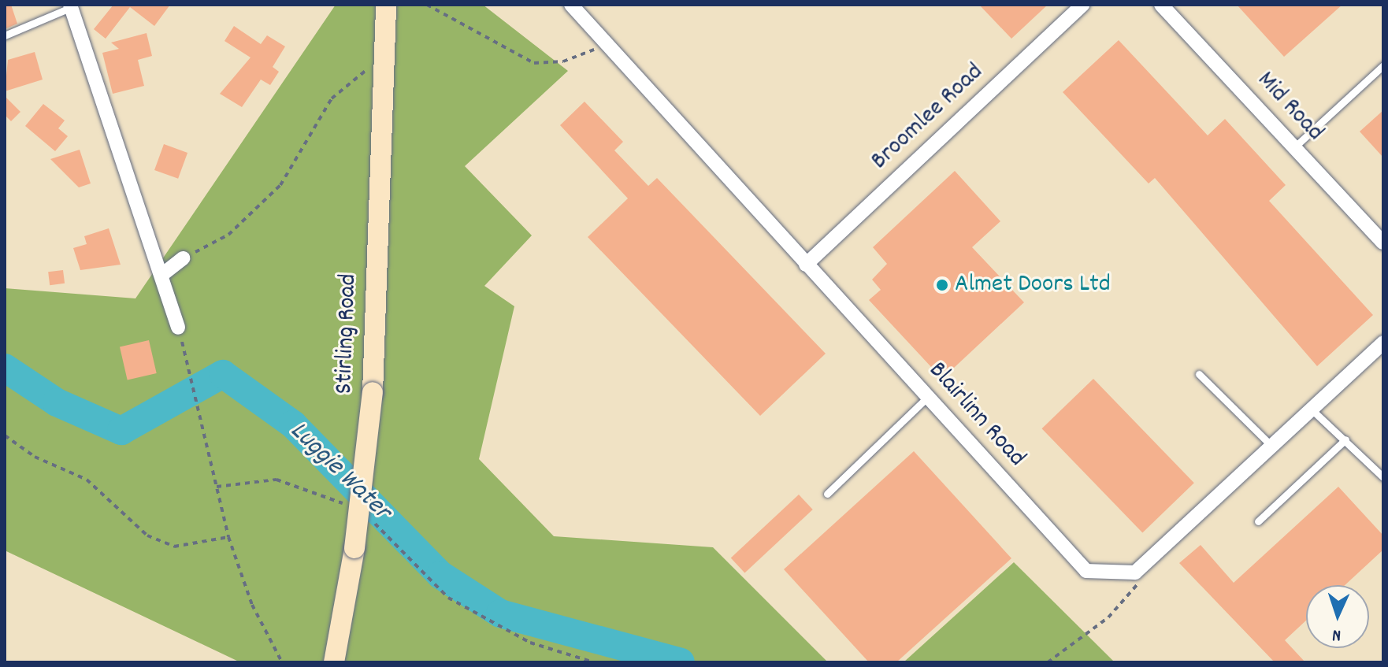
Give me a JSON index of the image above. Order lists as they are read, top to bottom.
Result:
{
  "streets": {
    "main road": ["Stirling Road"],
    "street": ["Mid Road", "Broomlee Road", "Blairlinn Road"]
  },
  "crossings": [
    ["Broomlee Road", "Blairlinn Road"]
  ],
  "water": ["Luggie Water"],
  "places": ["Almet Doors Ltd"],
  "north": "bottom"
}
